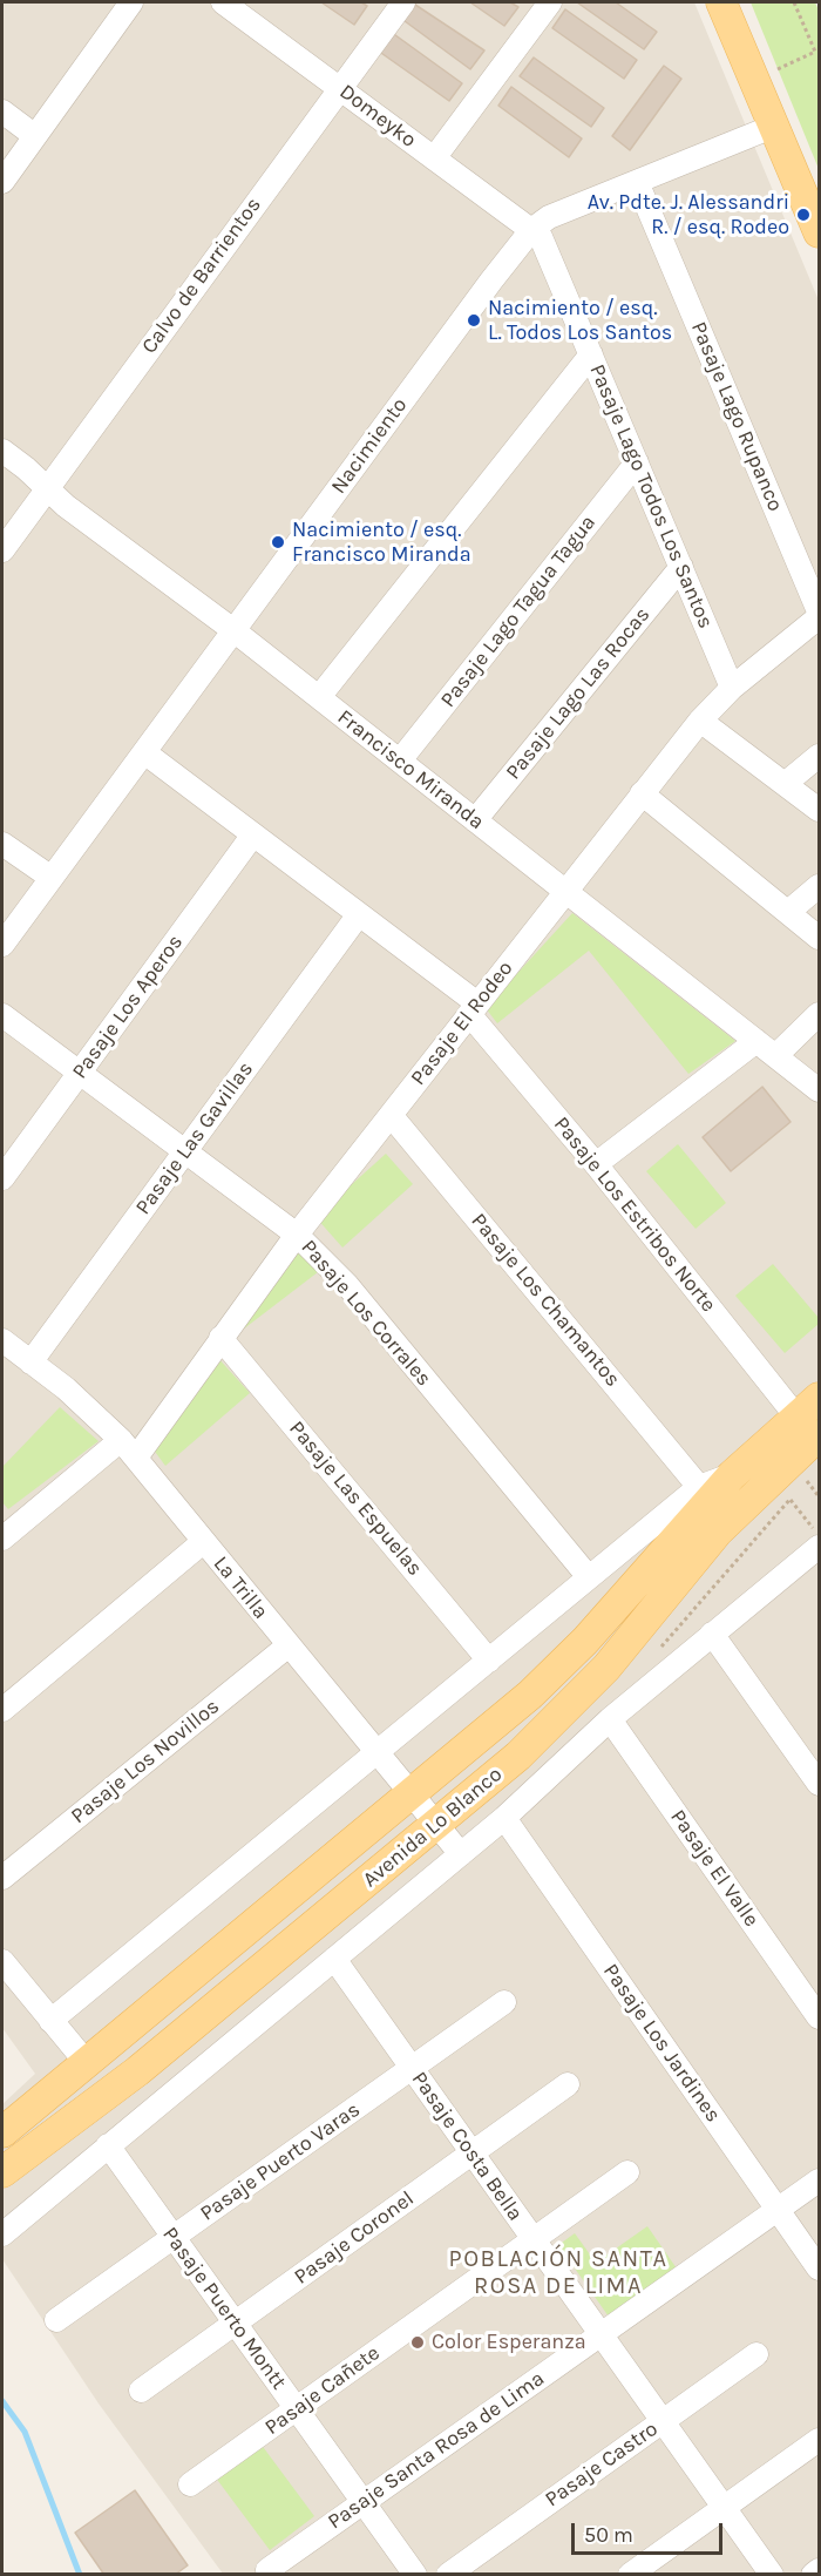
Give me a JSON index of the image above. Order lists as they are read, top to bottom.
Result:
{
  "streets": {
    "main road": ["Avenida Lo Blanco"],
    "street": [
      "Domeyko",
      "Calvo de Barrientos",
      "Pasaje Lago Rupanco",
      "Nacimiento",
      "Pasaje Lago Todos Los Santos",
      "Pasaje Lago Tagua Tagua",
      "Pasaje Lago Las Rocas",
      "Francisco Miranda",
      "Pasaje Los Aperos",
      "Pasaje El Rodeo",
      "Pasaje Las Gavillas",
      "Pasaje Los Estribos Norte",
      "Pasaje Los Chamantos",
      "Pasaje Los Corrales",
      "Pasaje Las Espuelas",
      "La Trilla",
      "Pasaje Los Novillos",
      "Pasaje El Valle",
      "Pasaje Los Jardines",
      "Pasaje Costa Bella",
      "Pasaje Puerto Varas",
      "Pasaje Coronel",
      "Pasaje Puerto Montt",
      "Pasaje Cañete",
      "Pasaje Santa Rosa de Lima",
      "Pasaje Castro"
    ]
  },
  "crossings": [
    ["Domeyko", "Calvo de Barrientos"],
    ["Domeyko", "Nacimiento"],
    ["Domeyko", "Pasaje Lago Todos Los Santos"],
    ["Calvo de Barrientos", "Francisco Miranda"],
    ["Pasaje Lago Rupanco", "Nacimiento"],
    ["Pasaje Lago Rupanco", "Pasaje El Rodeo"],
    ["Nacimiento", "Pasaje Lago Todos Los Santos"],
    ["Nacimiento", "Francisco Miranda"],
    ["Nacimiento", "Pasaje Los Estribos Norte"],
    ["Pasaje Lago Todos Los Santos", "Pasaje Lago Tagua Tagua"],
    ["Pasaje Lago Todos Los Santos", "Pasaje Lago Las Rocas"],
    ["Pasaje Lago Todos Los Santos", "Pasaje El Rodeo"],
    ["Pasaje Lago Tagua Tagua", "Francisco Miranda"],
    ["Pasaje Lago Las Rocas", "Francisco Miranda"],
    ["Francisco Miranda", "Pasaje El Rodeo"],
    ["Pasaje Los Aperos", "Pasaje Los Estribos Norte"],
    ["Pasaje Los Aperos", "Pasaje Los Corrales"],
    ["Pasaje El Rodeo", "Pasaje Los Estribos Norte"],
    ["Pasaje El Rodeo", "Pasaje Los Chamantos"],
    ["Pasaje El Rodeo", "Pasaje Los Corrales"],
    ["Pasaje El Rodeo", "Pasaje Las Espuelas"],
    ["Pasaje El Rodeo", "La Trilla"],
    ["Pasaje Las Gavillas", "Pasaje Los Estribos Norte"],
    ["Pasaje Las Gavillas", "Pasaje Los Corrales"],
    ["Pasaje Las Gavillas", "La Trilla"],
    ["Pasaje Los Estribos Norte", "Avenida Lo Blanco"],
    ["Pasaje Los Chamantos", "Avenida Lo Blanco"],
    ["Pasaje Los Corrales", "Avenida Lo Blanco"],
    ["Pasaje Las Espuelas", "Avenida Lo Blanco"],
    ["La Trilla", "Pasaje Los Novillos"],
    ["La Trilla", "Avenida Lo Blanco"],
    ["Avenida Lo Blanco", "Pasaje El Valle"],
    ["Avenida Lo Blanco", "Pasaje Los Jardines"],
    ["Avenida Lo Blanco", "Pasaje Costa Bella"],
    ["Avenida Lo Blanco", "Pasaje Puerto Montt"],
    ["Pasaje Los Jardines", "Pasaje Santa Rosa de Lima"],
    ["Pasaje Costa Bella", "Pasaje Puerto Varas"],
    ["Pasaje Costa Bella", "Pasaje Coronel"],
    ["Pasaje Costa Bella", "Pasaje Cañete"],
    ["Pasaje Costa Bella", "Pasaje Santa Rosa de Lima"],
    ["Pasaje Costa Bella", "Pasaje Castro"],
    ["Pasaje Puerto Varas", "Pasaje Puerto Montt"],
    ["Pasaje Coronel", "Pasaje Puerto Montt"],
    ["Pasaje Puerto Montt", "Pasaje Cañete"],
    ["Pasaje Puerto Montt", "Pasaje Santa Rosa de Lima"]
  ],
  "districts": ["POBLACIÓN SANTA ROSA DE LIMA"],
  "places": [
    "Av. Pdte. J. Alessandri R. / esq. Rodeo",
    "Nacimiento / esq. L. Todos Los Santos",
    "Nacimiento / esq. Francisco Miranda",
    "Color Esperanza"
  ],
  "scale_bar": "50 m"
}
